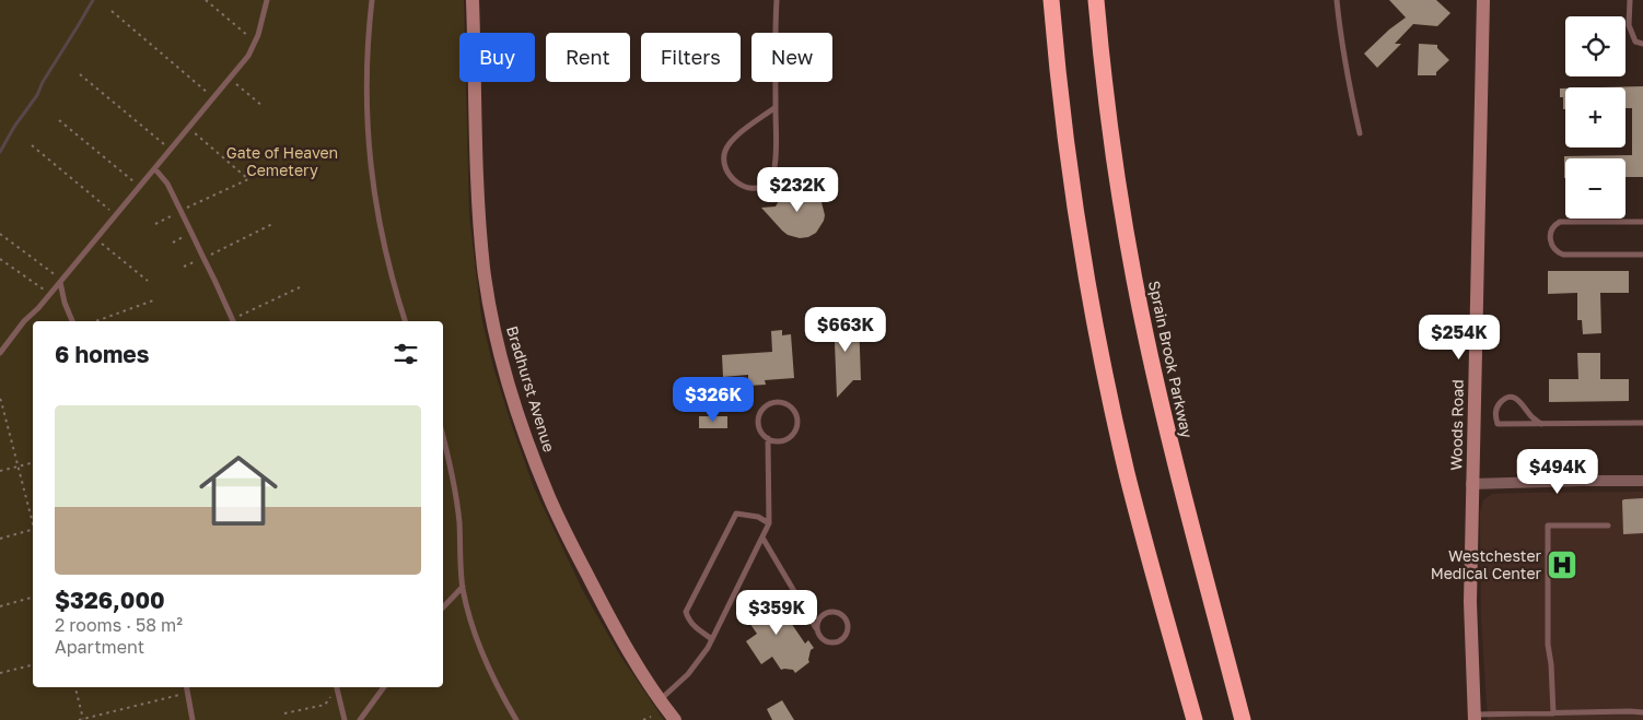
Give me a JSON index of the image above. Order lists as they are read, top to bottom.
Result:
{
  "streets": {
    "highway": ["Sprain Brook Parkway"],
    "main road": ["Bradhurst Avenue", "Woods Road"]
  },
  "parks": ["Gate of Heaven Cemetery"],
  "places": {
    "hospital": ["Westchester Medical Center"]
  },
  "page": {
    "map_buttons": ["+", "−"],
    "chip": [
      "Buy",
      "Rent",
      "Filters",
      "New"
    ],
    "price": [
      "$232K",
      "$663K",
      "$254K",
      "$326K",
      "$494K",
      "$359K"
    ],
    "heading": "6 homes",
    "list": [
      {
        "name": "$326,000",
        "note": "2 rooms · 58 m² · Apartment"
      }
    ]
  }
}
